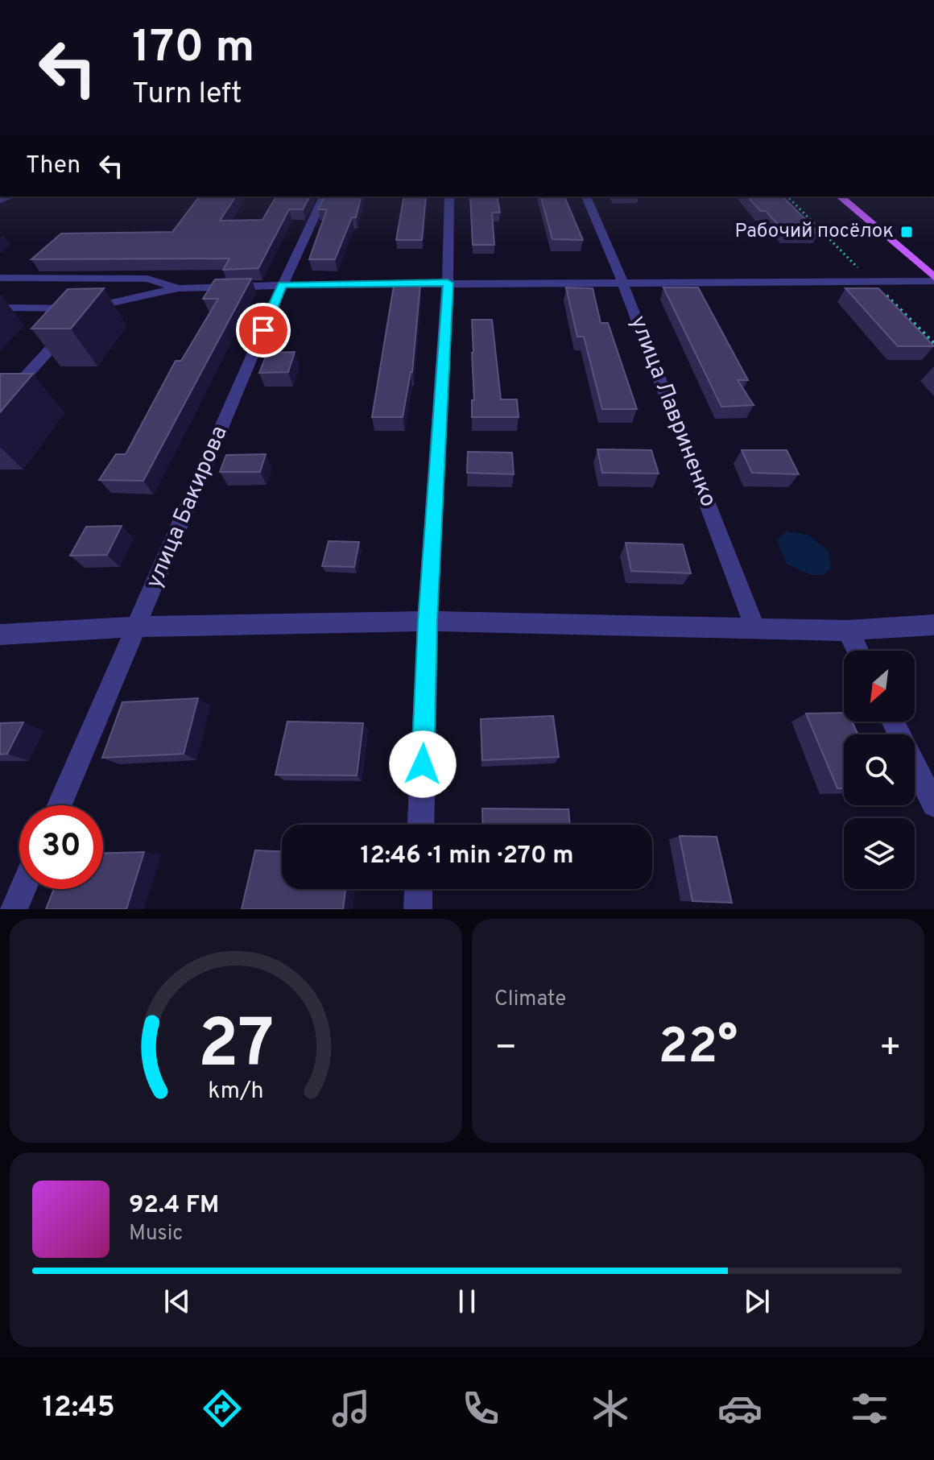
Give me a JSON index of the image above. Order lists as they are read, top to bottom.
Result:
{
  "streets": {
    "street": ["улица Лавриненко", "улица Бакирова"]
  },
  "places": {
    "transit": ["Рабочий посёлок"]
  },
  "north": "bottom left",
  "page": {
    "turn": ["170 m", "Turn left"],
    "then": "Then",
    "limit": "30",
    "trip": "12:46 · 1 min · 270 m",
    "tile": "Climate",
    "heat": ["−", "22°", "+"],
    "song": ["92.4 FM", "Music"],
    "tabs": "12:45",
    "gauge": ["27", "km/h"]
  }
}
